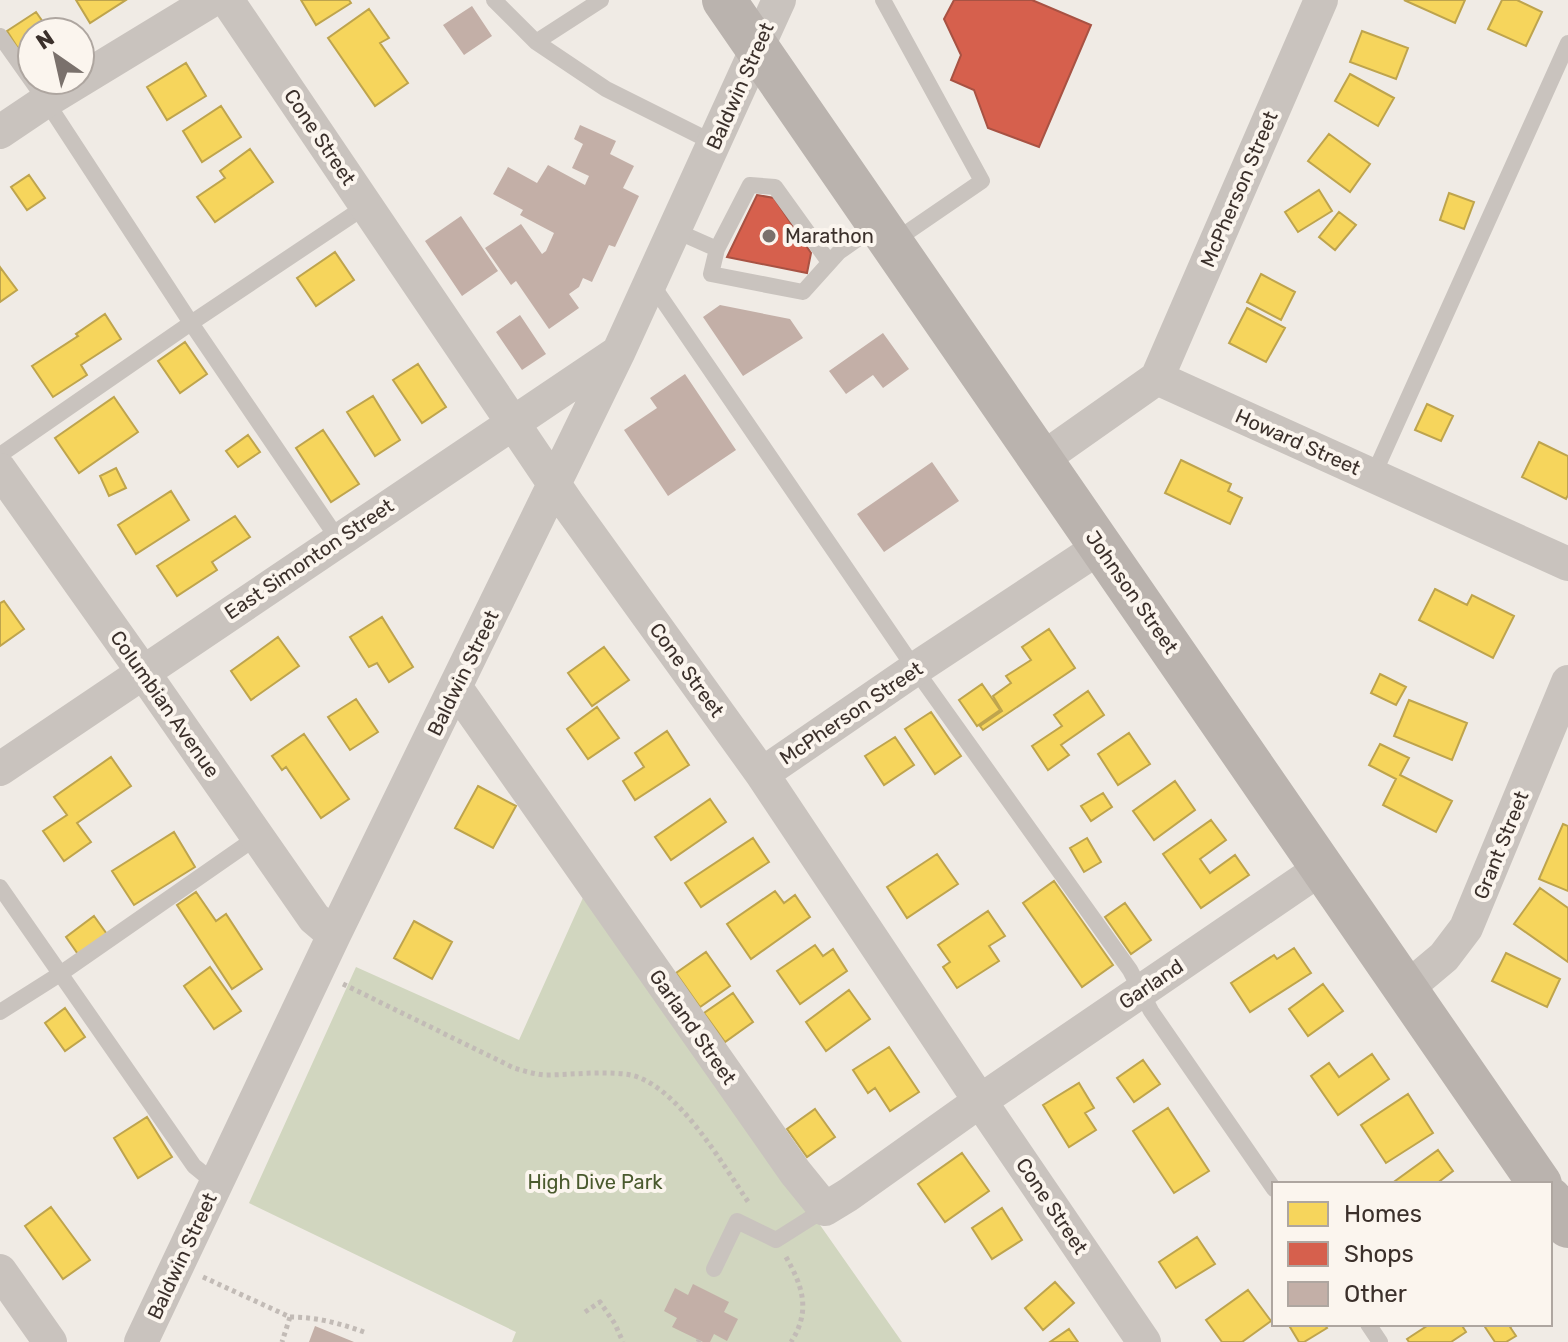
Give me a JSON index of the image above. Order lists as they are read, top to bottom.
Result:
{
  "streets": {
    "main road": ["Johnson Street"],
    "street": [
      "Baldwin Street",
      "Cone Street",
      "McPherson Street",
      "Howard Street",
      "East Simonton Street",
      "Columbian Avenue",
      "Grant Street",
      "Garland",
      "Garland Street"
    ]
  },
  "crossings": [
    ["Baldwin Street", "Cone Street"],
    ["Baldwin Street", "East Simonton Street"],
    ["Baldwin Street", "Johnson Street"],
    ["Baldwin Street", "Columbian Avenue"],
    ["Baldwin Street", "Garland Street"],
    ["Cone Street", "McPherson Street"],
    ["Cone Street", "East Simonton Street"],
    ["Cone Street", "Garland"],
    ["McPherson Street", "Howard Street"],
    ["McPherson Street", "Johnson Street"],
    ["East Simonton Street", "Columbian Avenue"],
    ["Johnson Street", "Grant Street"],
    ["Johnson Street", "Garland"]
  ],
  "parks": ["High Dive Park"],
  "places": ["Marathon"],
  "legend": ["Homes", "Shops", "Other"],
  "north": "top left"
}
